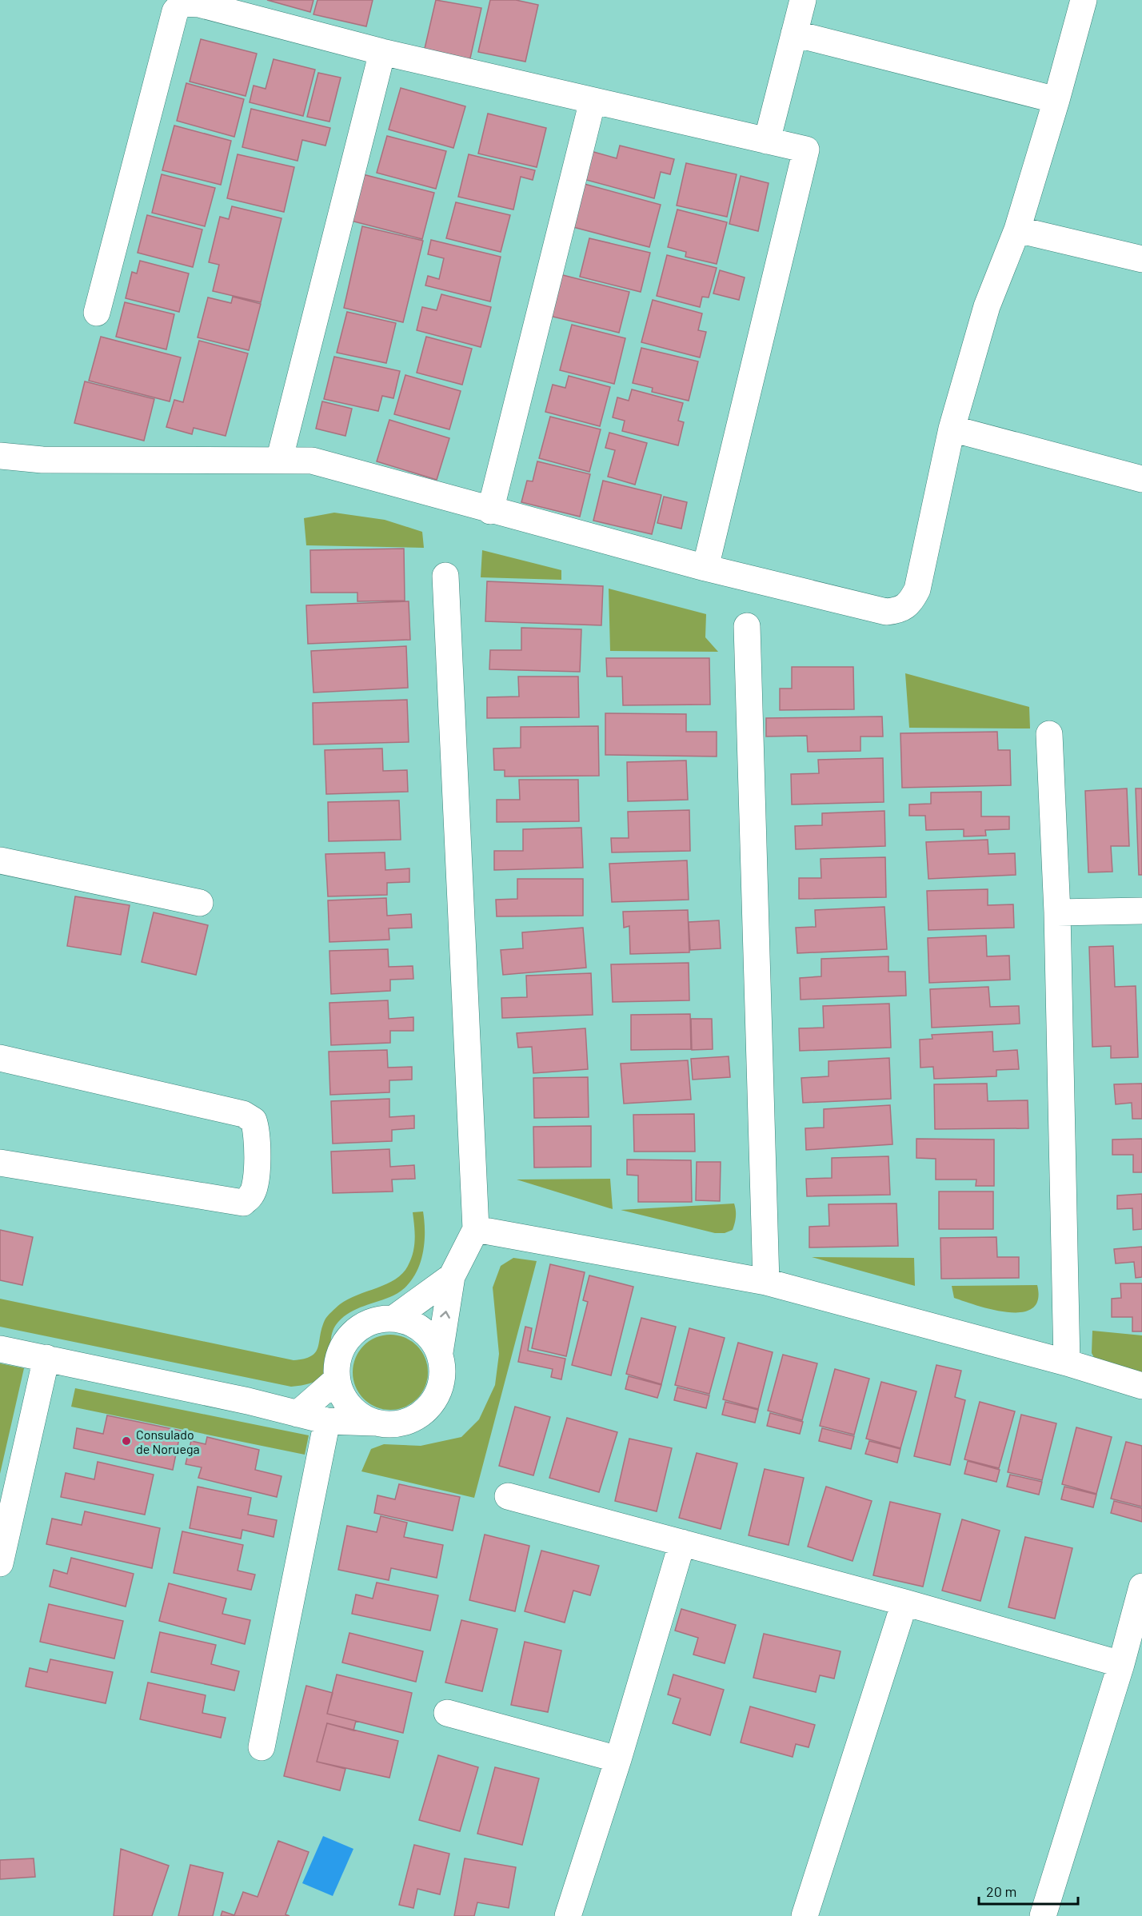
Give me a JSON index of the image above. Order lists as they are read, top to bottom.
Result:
{
  "places": ["Consulado de Noruega"],
  "scale_bar": "20 m"
}
